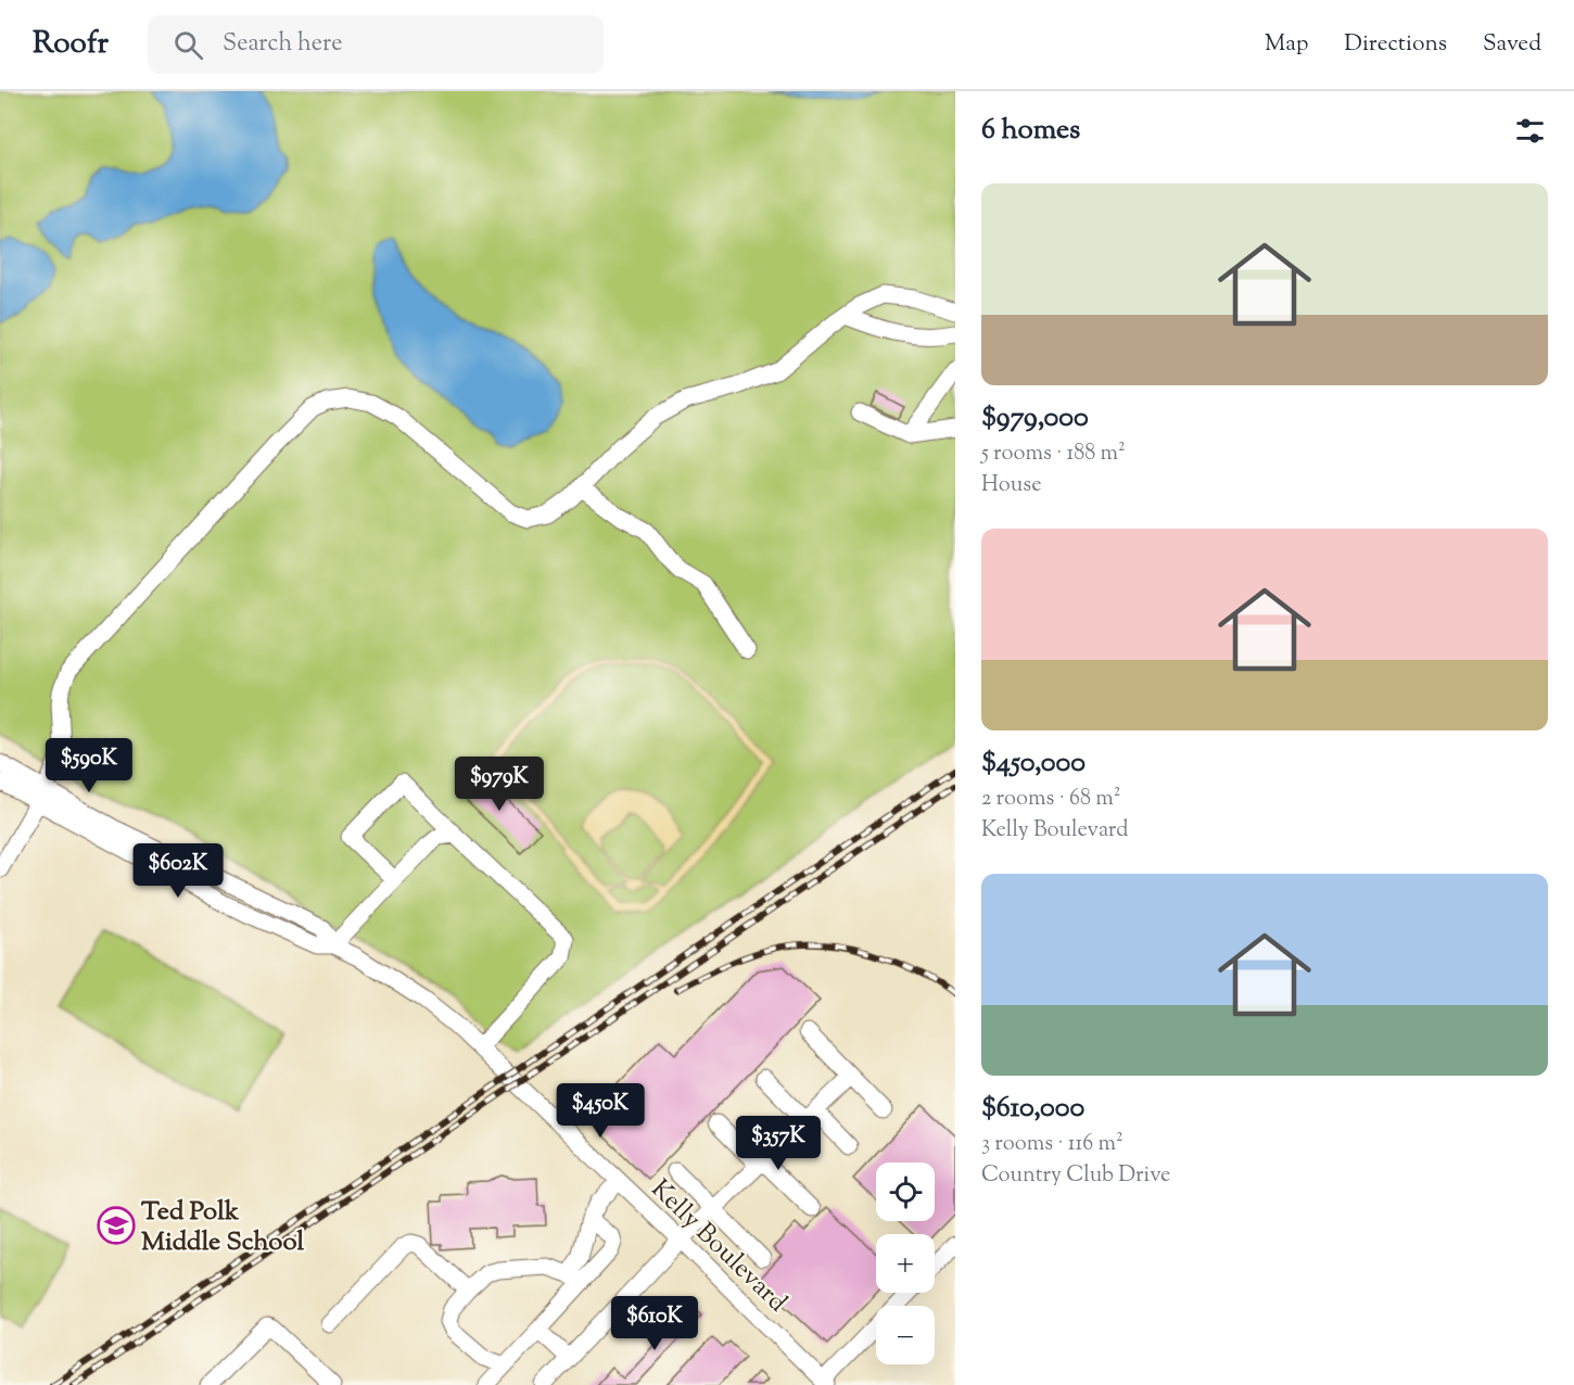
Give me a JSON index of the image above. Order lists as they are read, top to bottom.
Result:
{
  "streets": {
    "street": ["Kelly Boulevard"]
  },
  "places": {
    "school or university": ["Ted Polk Middle School"]
  },
  "page": {
    "header": "Roofr",
    "search": "Search here",
    "nav": ["Map", "Directions", "Saved"],
    "heading": "6 homes",
    "list": [
      {
        "name": "$979,000",
        "note": "5 rooms · 188 m² · House"
      },
      {
        "name": "$450,000",
        "note": "2 rooms · 68 m² · Kelly Boulevard"
      },
      {
        "name": "$610,000",
        "note": "3 rooms · 116 m² · Country Club Drive"
      }
    ],
    "price": [
      "$590K",
      "$979K",
      "$602K",
      "$450K",
      "$357K",
      "$610K"
    ],
    "map_buttons": ["+", "−"]
  }
}
